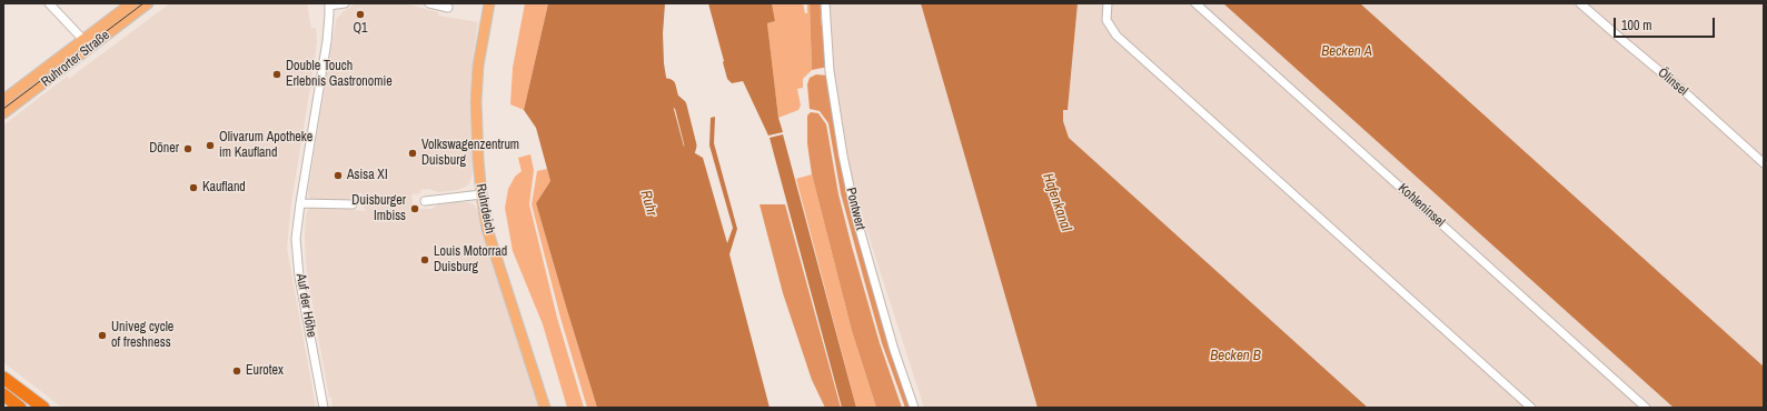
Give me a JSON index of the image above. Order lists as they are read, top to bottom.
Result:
{
  "streets": {
    "main road": ["Ruhrorter Straße", "Ruhrdeich"],
    "street": [
      "Ölinsel",
      "Kohleninsel",
      "Pontwert",
      "Auf der Höhe"
    ]
  },
  "water": [
    "Becken A",
    "Hafenkanal",
    "Ruhr",
    "Becken B"
  ],
  "places": [
    "Q1",
    "Double Touch Erlebnis Gastronomie",
    "Olivarum Apotheke im Kaufland",
    "Döner",
    "Volkswagenzentrum Duisburg",
    "Asisa XI",
    "Kaufland",
    "Duisburger Imbiss",
    "Louis Motorrad Duisburg",
    "Univeg cycle of freshness",
    "Eurotex"
  ],
  "scale_bar": "100 m"
}
